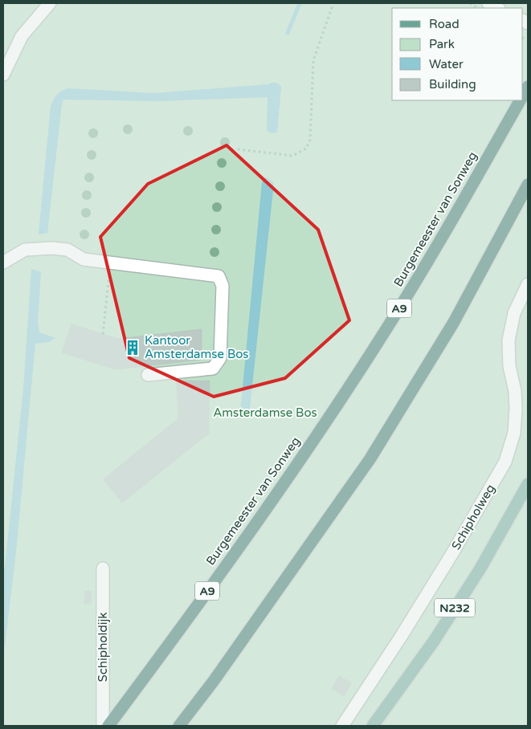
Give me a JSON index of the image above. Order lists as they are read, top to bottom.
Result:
{
  "streets": {
    "highway": ["Burgemeester van Sonweg", "A9"],
    "main road": ["N232"],
    "street": ["Schipholweg", "Schipholdijk"]
  },
  "parks": ["Amsterdamse Bos"],
  "places": {
    "building": ["Kantoor Amsterdamse Bos"]
  },
  "legend": [
    "Road",
    "Park",
    "Water",
    "Building"
  ]
}
